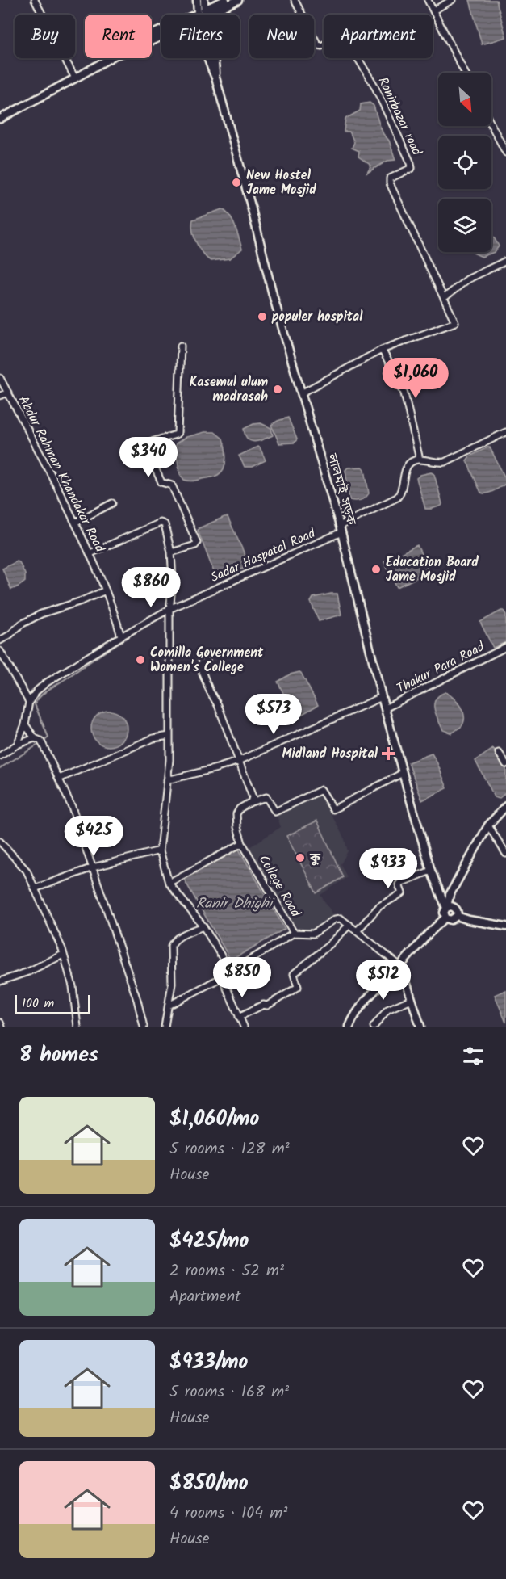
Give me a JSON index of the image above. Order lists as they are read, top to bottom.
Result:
{
  "streets": {
    "main road": ["লালমাই সড়ক"],
    "street": [
      "Ranirbazar road",
      "Abdur Rahman Khandakar Road",
      "Sadar Haspatal Road",
      "Thakur Para Road",
      "College Road"
    ]
  },
  "crossings": [
    ["Abdur Rahman Khandakar Road", "Sadar Haspatal Road"],
    ["লালমাই সড়ক", "Sadar Haspatal Road"],
    ["লালমাই সড়ক", "Thakur Para Road"]
  ],
  "water": ["Ranir Dhighi"],
  "places": {
    "other": [
      "New Hostel Jame Mosjid",
      "populer hospital",
      "Kasemul ulum madrasah",
      "Education Board Jame Mosjid",
      "Comilla Government Women's College",
      "কু"
    ],
    "health": ["Midland Hospital"]
  },
  "scale_bar": "100 m",
  "north": "bottom right",
  "page": {
    "chip": [
      "Buy",
      "Rent",
      "Filters",
      "New",
      "Apartment"
    ],
    "price": [
      "$1,060",
      "$340",
      "$860",
      "$573",
      "$425",
      "$933",
      "$850",
      "$512"
    ],
    "scale": "100 m",
    "heading": "8 homes",
    "list": [
      {
        "name": "$1,060/mo",
        "note": "5 rooms · 128 m² · House"
      },
      {
        "name": "$425/mo",
        "note": "2 rooms · 52 m² · Apartment"
      },
      {
        "name": "$933/mo",
        "note": "5 rooms · 168 m² · House"
      },
      {
        "name": "$850/mo",
        "note": "4 rooms · 104 m² · House"
      }
    ]
  }
}
